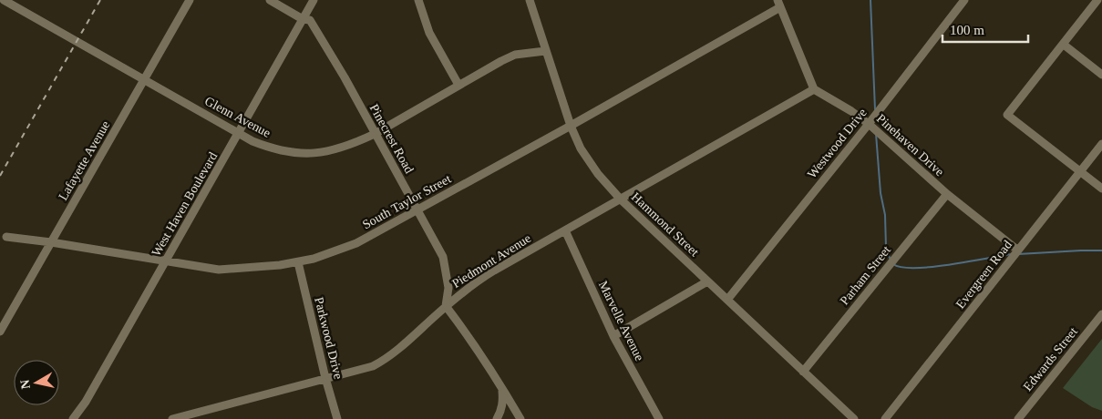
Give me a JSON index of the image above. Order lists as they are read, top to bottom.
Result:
{
  "streets": {
    "street": [
      "Glenn Avenue",
      "Pinecrest Road",
      "Westwood Drive",
      "Pinehaven Drive",
      "Lafayette Avenue",
      "South Taylor Street",
      "West Haven Boulevard",
      "Hammond Street",
      "Piedmont Avenue",
      "Evergreen Road",
      "Parham Street",
      "Marvelle Avenue",
      "Parkwood Drive",
      "Edwards Street"
    ]
  },
  "crossings": [
    ["Glenn Avenue", "Pinecrest Road"],
    ["Glenn Avenue", "Lafayette Avenue"],
    ["Glenn Avenue", "West Haven Boulevard"],
    ["Glenn Avenue", "Hammond Street"],
    ["Pinecrest Road", "South Taylor Street"],
    ["Pinecrest Road", "West Haven Boulevard"],
    ["Pinecrest Road", "Piedmont Avenue"],
    ["Westwood Drive", "Pinehaven Drive"],
    ["Westwood Drive", "Hammond Street"],
    ["Pinehaven Drive", "Piedmont Avenue"],
    ["Pinehaven Drive", "Evergreen Road"],
    ["Pinehaven Drive", "Parham Street"],
    ["Lafayette Avenue", "South Taylor Street"],
    ["South Taylor Street", "West Haven Boulevard"],
    ["South Taylor Street", "Hammond Street"],
    ["South Taylor Street", "Parkwood Drive"],
    ["Hammond Street", "Piedmont Avenue"],
    ["Hammond Street", "Parham Street"],
    ["Piedmont Avenue", "Marvelle Avenue"],
    ["Piedmont Avenue", "Parkwood Drive"]
  ],
  "scale_bar": "100 m",
  "north": "left"
}
